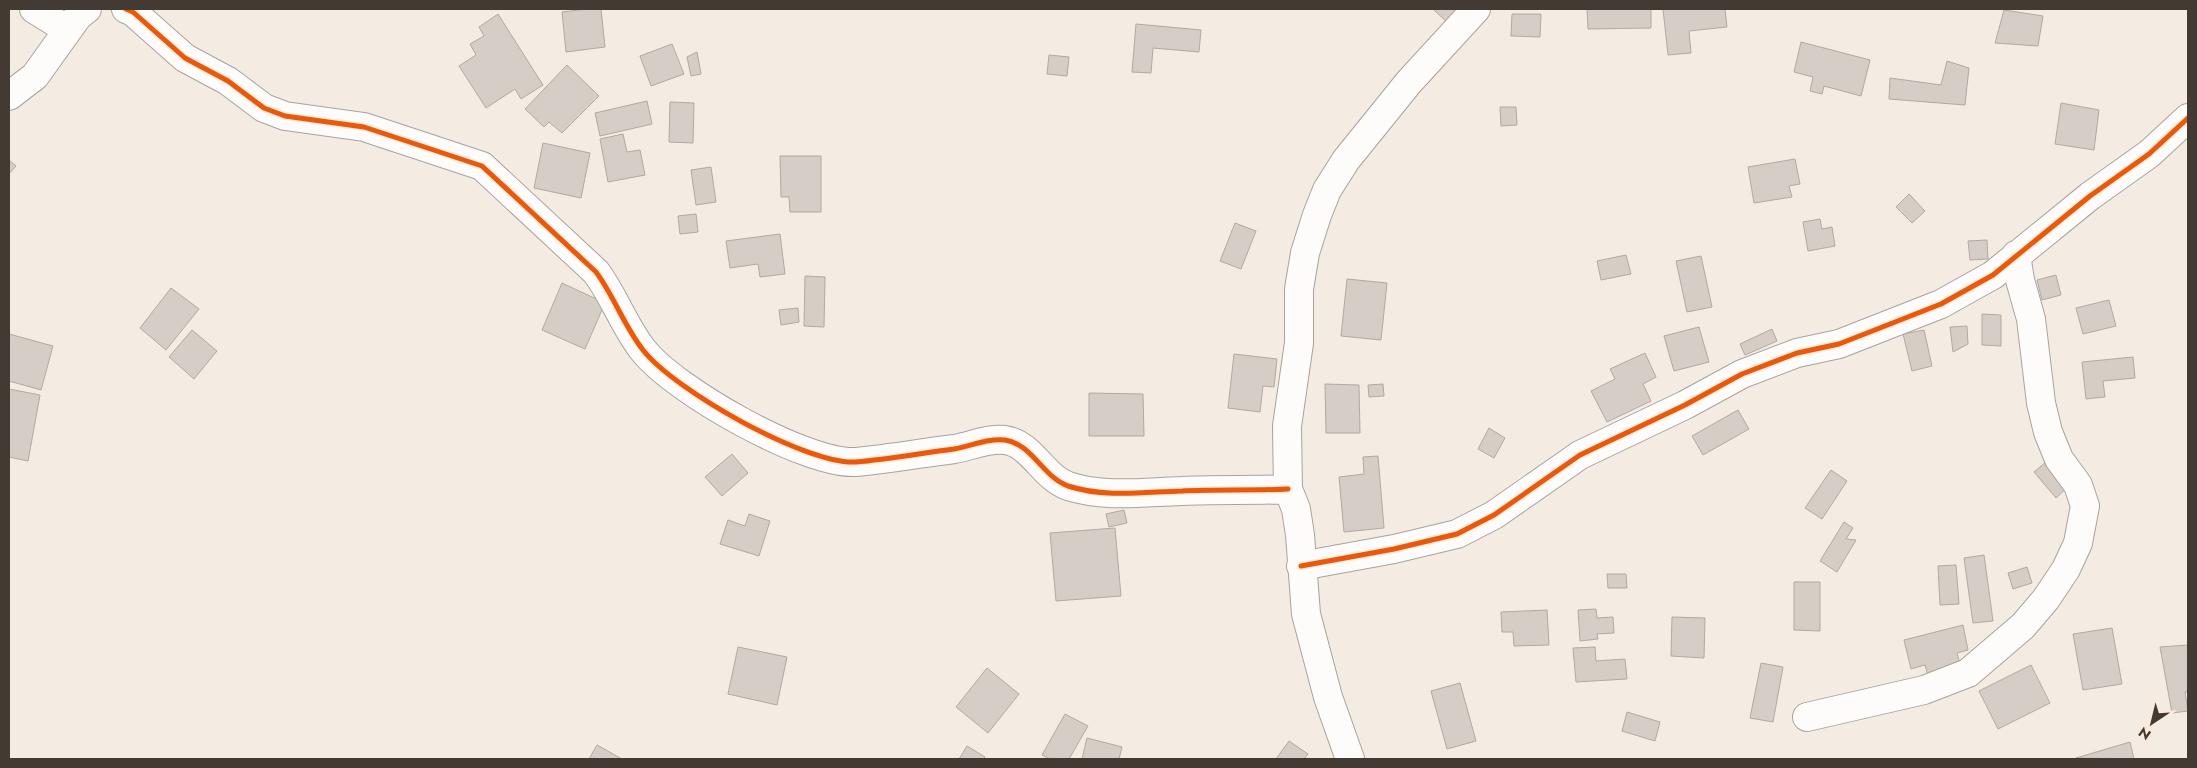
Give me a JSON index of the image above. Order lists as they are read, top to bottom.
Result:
{
  "north": "bottom left"
}
